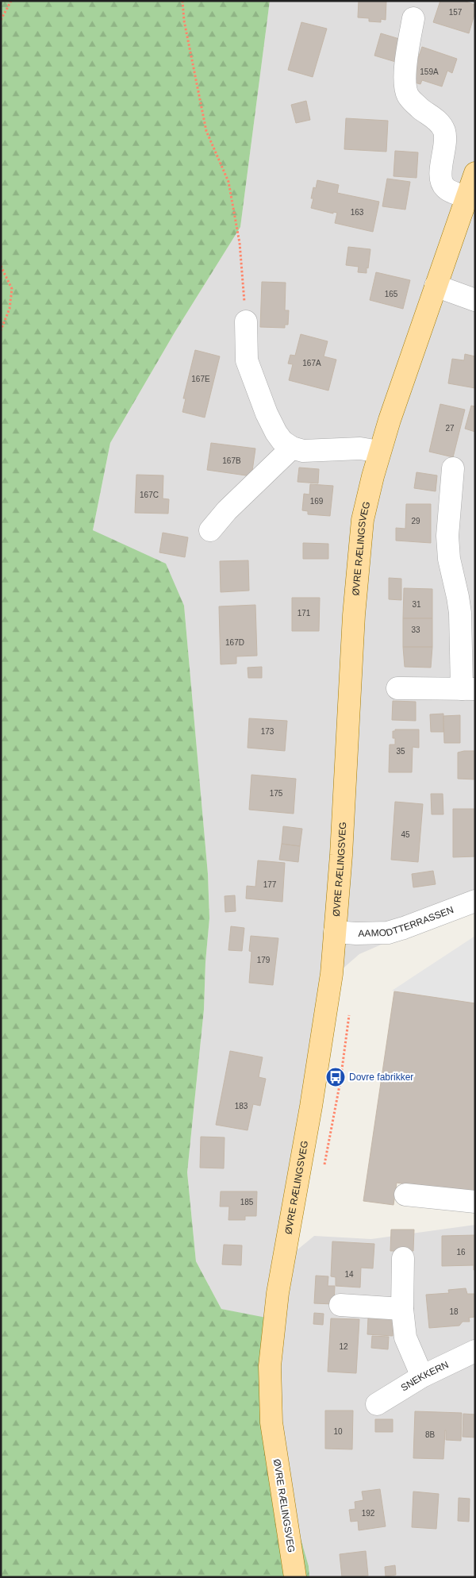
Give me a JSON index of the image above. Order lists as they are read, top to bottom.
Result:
{
  "streets": {
    "main road": ["ØVRE RÆLINGSVEG"],
    "street": ["AAMODTTERRASSEN", "SNEKKERN"]
  },
  "crossings": [
    ["ØVRE RÆLINGSVEG", "AAMODTTERRASSEN"]
  ],
  "places": {
    "bus stop": ["Dovre fabrikker"]
  },
  "house_numbers": [
    "157",
    "159A",
    "163",
    "165",
    "167A",
    "167E",
    "27",
    "167B",
    "167C",
    "169",
    "29",
    "31",
    "171",
    "33",
    "167D",
    "173",
    "35",
    "175",
    "45",
    "177",
    "179",
    "183",
    "185",
    "16",
    "14",
    "18",
    "12",
    "10",
    "8B",
    "192"
  ]
}
